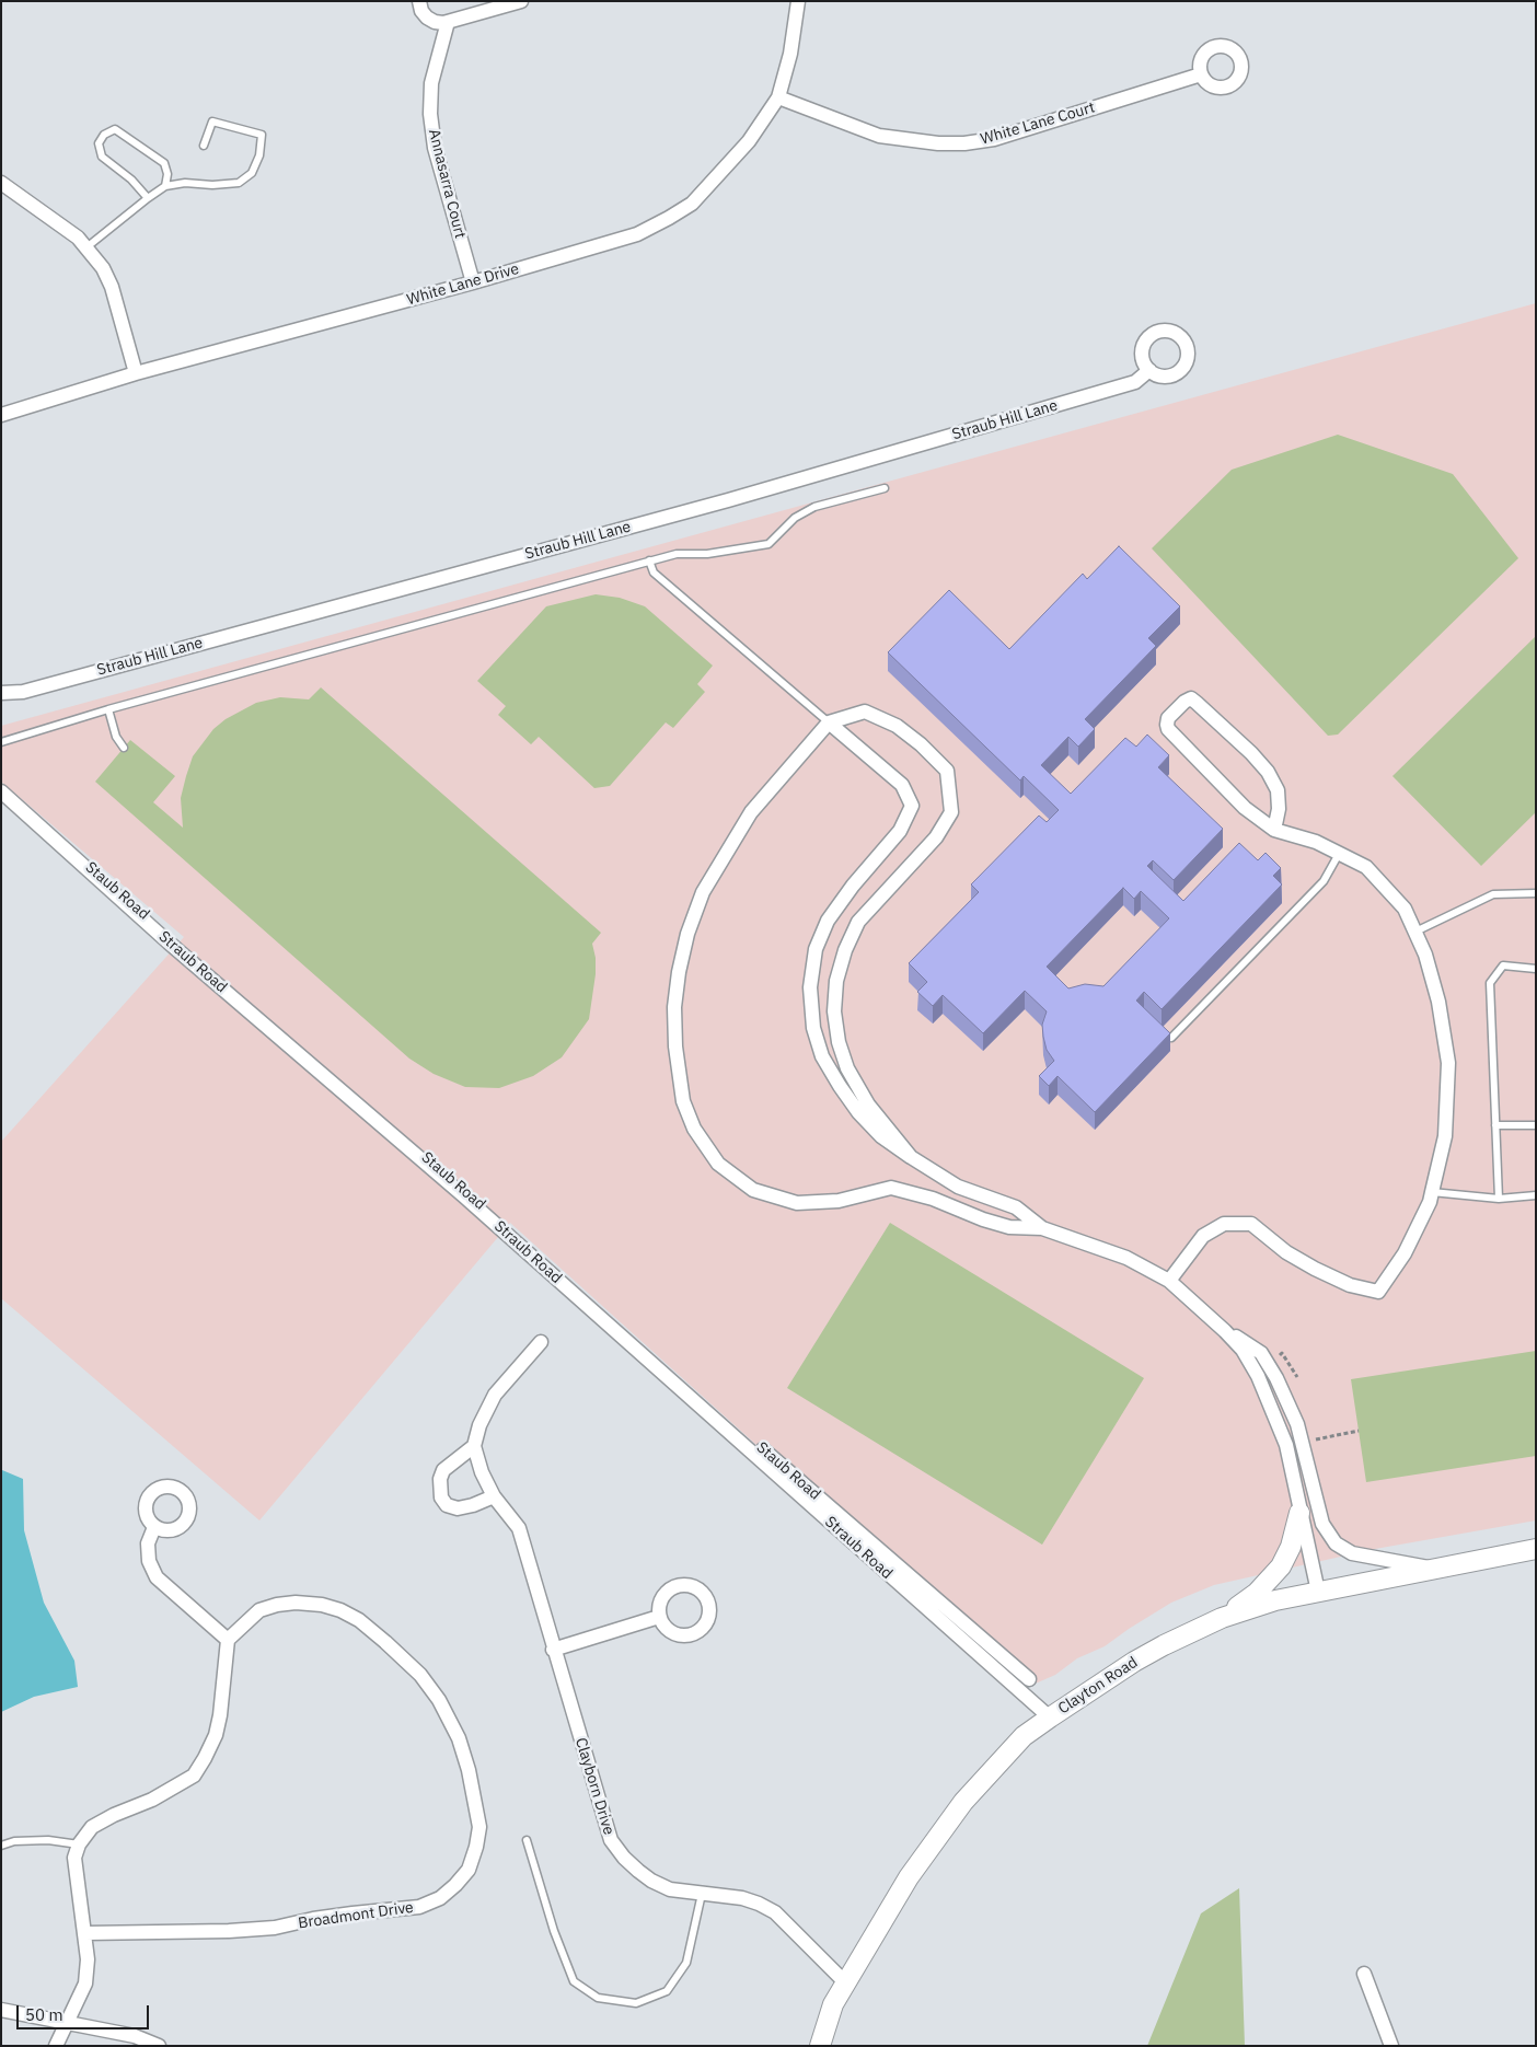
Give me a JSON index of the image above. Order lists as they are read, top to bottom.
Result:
{
  "streets": {
    "main road": ["Clayton Road"],
    "street": [
      "White Lane Court",
      "Annasarra Court",
      "White Lane Drive",
      "Straub Hill Lane",
      "Staub Road",
      "Straub Road",
      "Clayborn Drive",
      "Broadmont Drive"
    ]
  },
  "crossings": [
    ["White Lane Court", "White Lane Drive"],
    ["Annasarra Court", "White Lane Drive"],
    ["Staub Road", "Straub Road"],
    ["Straub Road", "Clayton Road"],
    ["Clayton Road", "Clayborn Drive"]
  ],
  "scale_bar": "50 m"
}
